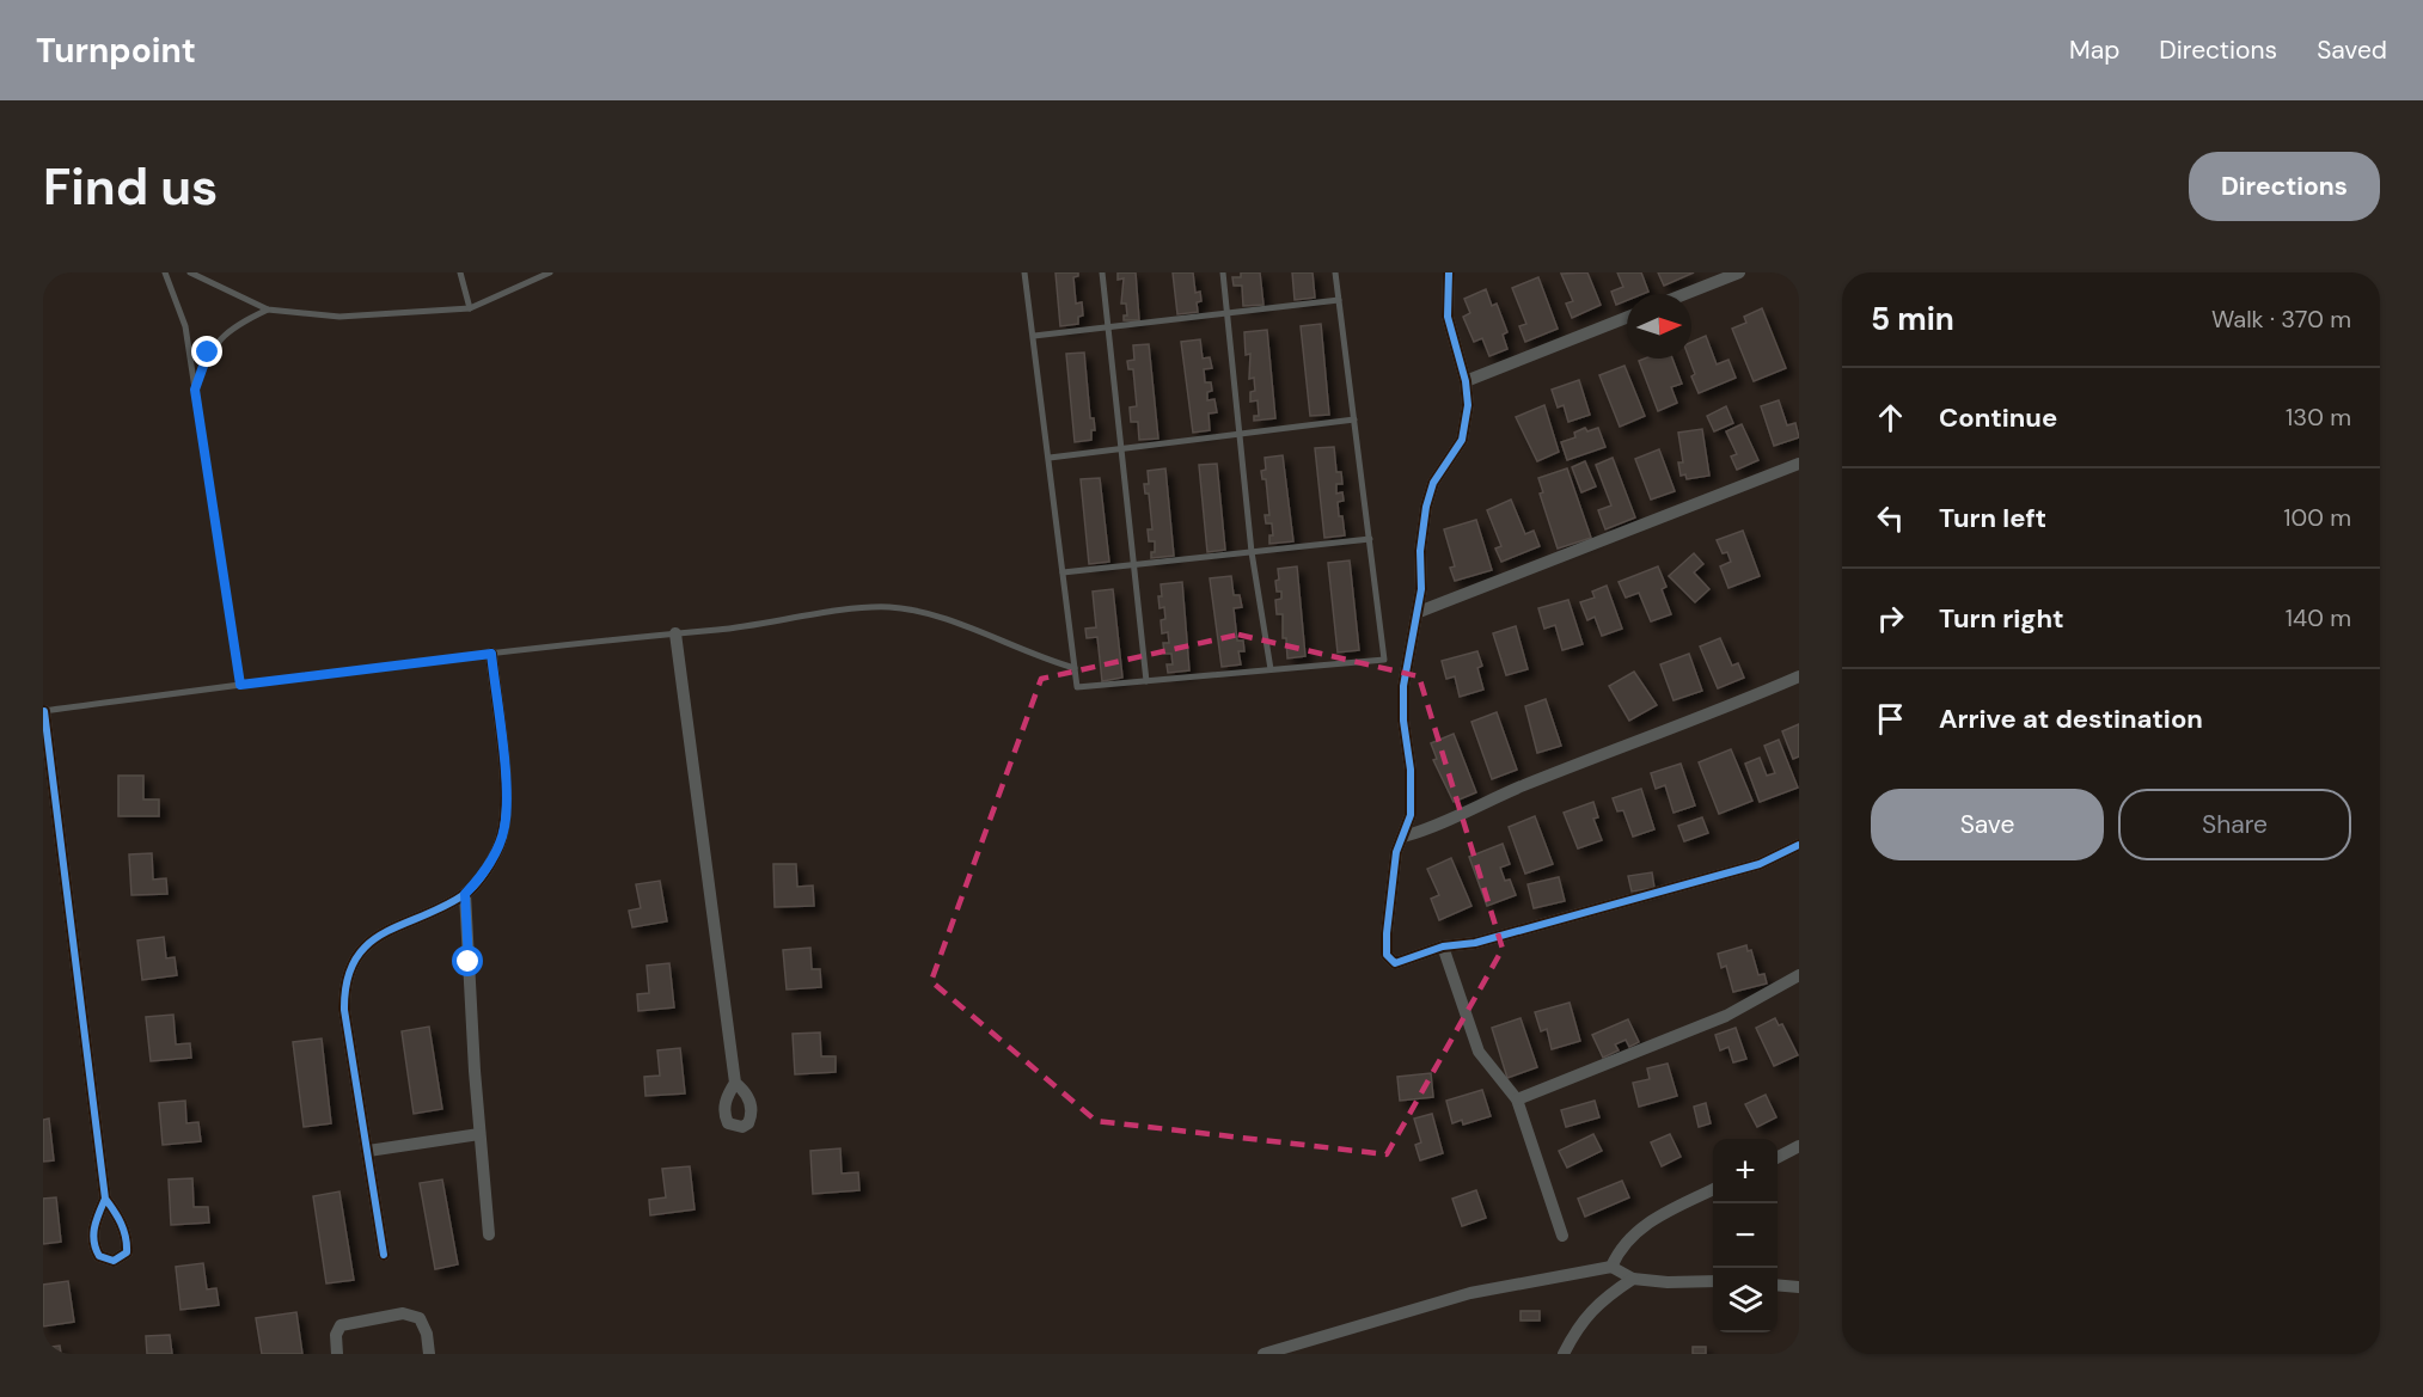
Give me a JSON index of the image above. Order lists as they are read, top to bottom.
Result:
{
  "north": "right",
  "page": {
    "header": "Turnpoint",
    "nav": ["Map", "Directions", "Saved"],
    "buttons": [
      "Directions",
      ["Save", "Share"]
    ],
    "title": "Find us",
    "heading": ["5 min", "Walk · 370 m"],
    "list": [
      ["Continue", "130 m"],
      ["Turn left", "100 m"],
      ["Turn right", "140 m"],
      "Arrive at destination"
    ],
    "map_buttons": ["+", "−"]
  }
}
